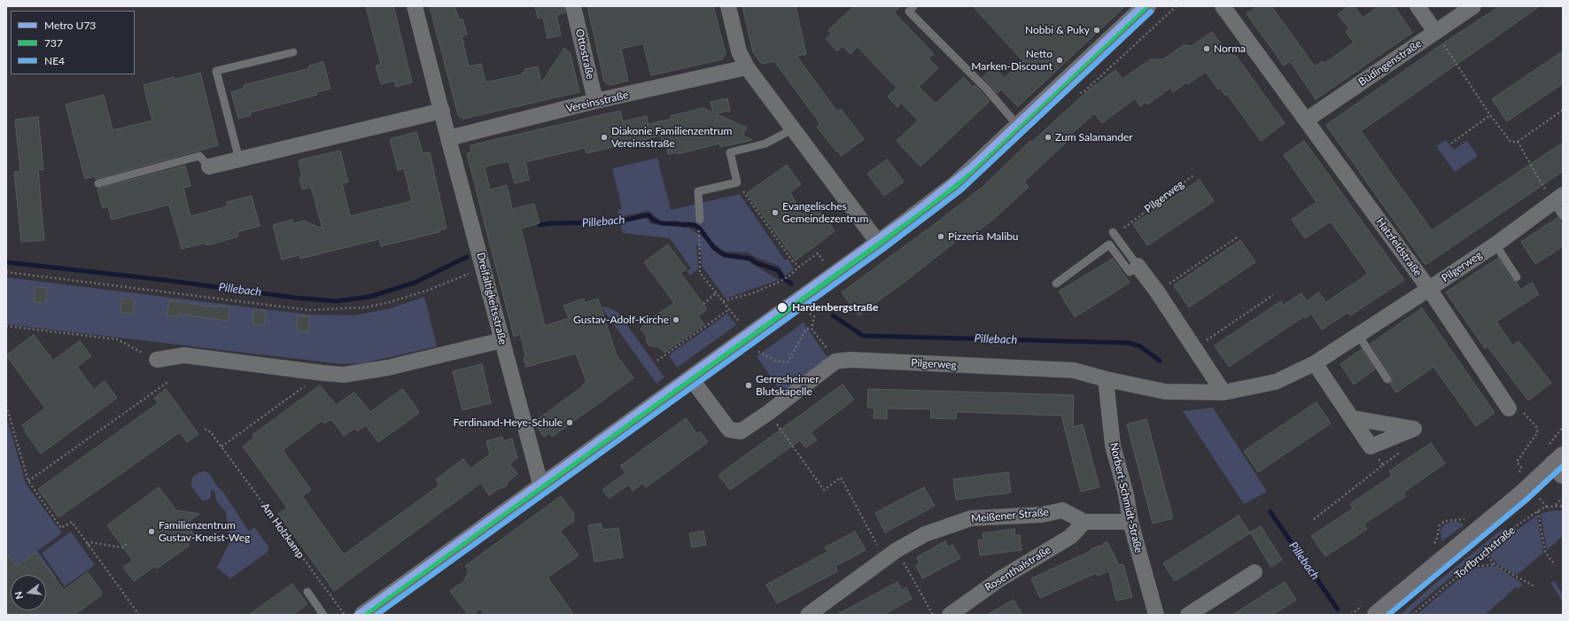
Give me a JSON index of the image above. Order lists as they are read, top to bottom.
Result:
{
  "streets": {
    "main road": ["Torfbruchstraße"],
    "street": [
      "Ottostraße",
      "Büdingenstraße",
      "Vereinsstraße",
      "Pilgerweg",
      "Hatzfeldstraße",
      "Dreifaltigkeitsstraße",
      "Norbert-Schmidt-Straße",
      "Meißener Straße",
      "Rosenthalstraße"
    ],
    "path": ["Am Holzkamp"]
  },
  "crossings": [
    ["Ottostraße", "Vereinsstraße"],
    ["Büdingenstraße", "Hatzfeldstraße"],
    ["Vereinsstraße", "Dreifaltigkeitsstraße"],
    ["Pilgerweg", "Hatzfeldstraße"],
    ["Pilgerweg", "Norbert-Schmidt-Straße"],
    ["Norbert-Schmidt-Straße", "Meißener Straße"],
    ["Meißener Straße", "Rosenthalstraße"]
  ],
  "water": ["Pillebach"],
  "places": [
    "Nobbi & Puky",
    "Norma",
    "Netto Marken-Discount",
    "Diakonie Familienzentrum Vereinsstraße",
    "Zum Salamander",
    "Evangelisches Gemeindezentrum",
    "Pizzeria Malibu",
    "Hardenbergstraße",
    "Gustav-Adolf-Kirche",
    "Gerresheimer Blutskapelle",
    "Ferdinand-Heye-Schule",
    "Familienzentrum Gustav-Kneist-Weg"
  ],
  "lines": ["metro line U73", "transit line 737", "transit line NE4"],
  "legend": ["Metro U73", "737", "NE4"],
  "north": "left"
}
